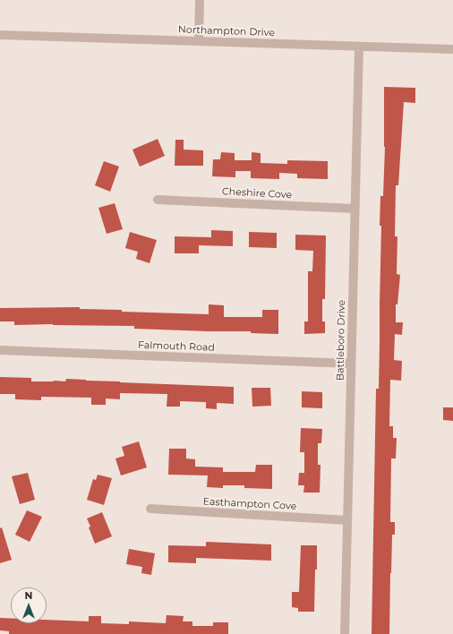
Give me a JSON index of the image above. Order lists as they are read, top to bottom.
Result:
{
  "streets": {
    "street": [
      "Northampton Drive",
      "Cheshire Cove",
      "Battleboro Drive",
      "Falmouth Road",
      "Easthampton Cove"
    ]
  },
  "crossings": [
    ["Northampton Drive", "Battleboro Drive"],
    ["Cheshire Cove", "Battleboro Drive"],
    ["Battleboro Drive", "Falmouth Road"],
    ["Battleboro Drive", "Easthampton Cove"]
  ],
  "north": "top"
}
